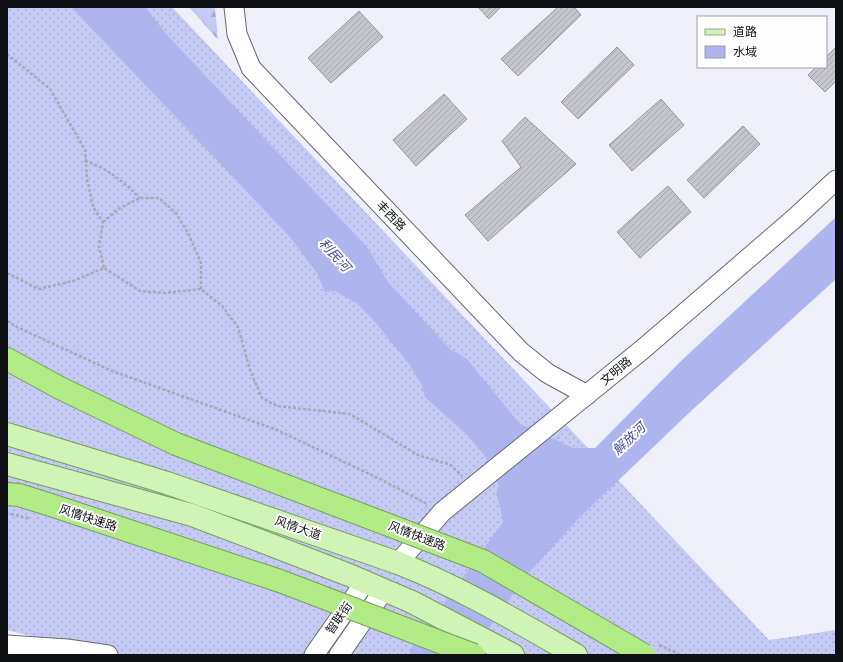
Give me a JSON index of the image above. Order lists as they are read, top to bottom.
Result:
{
  "streets": {
    "highway": ["风情快速路"],
    "main road": ["风情大道"],
    "street": ["丰西路", "文明路", "智联街"]
  },
  "crossings": [
    ["丰西路", "文明路"],
    ["文明路", "风情大道"],
    ["风情大道", "智联街"]
  ],
  "water": ["利民河", "解放河"],
  "legend": ["道路", "水域"]
}
